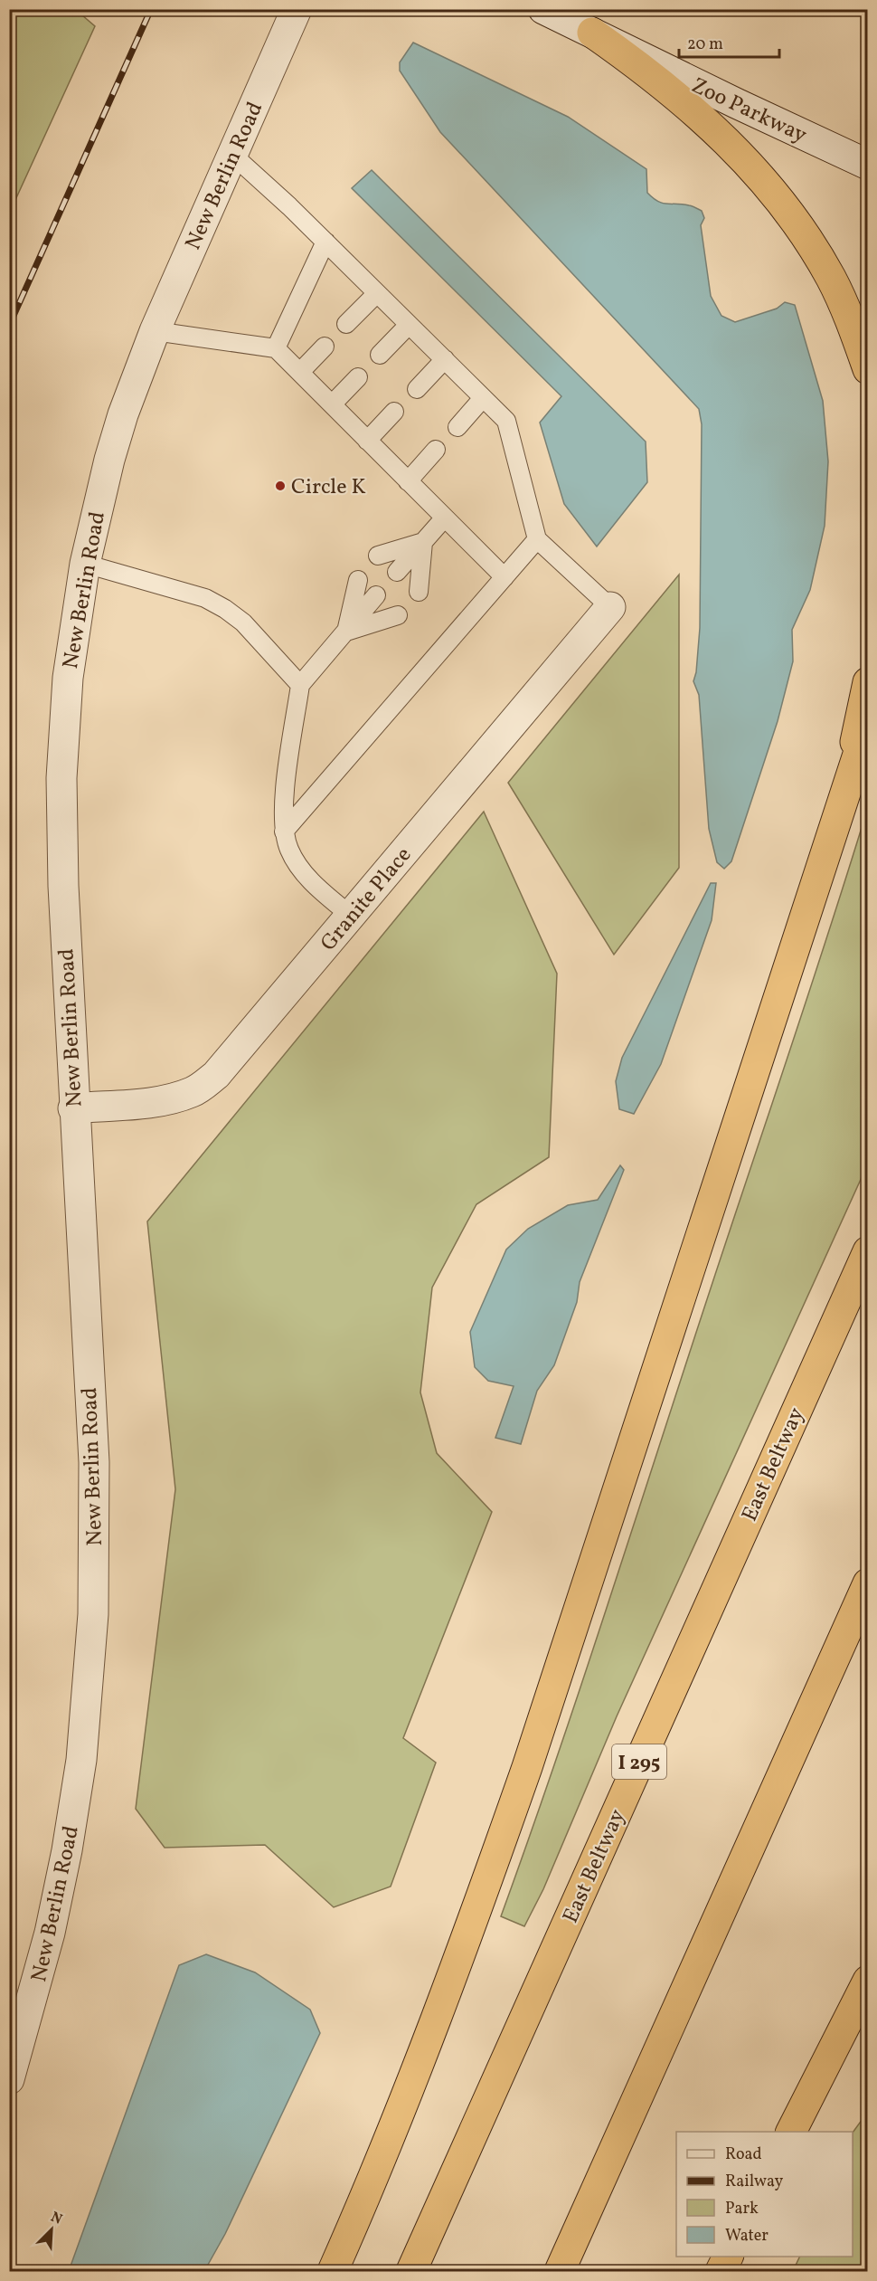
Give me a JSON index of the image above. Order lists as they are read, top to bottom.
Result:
{
  "streets": {
    "highway": ["East Beltway", "I 295"],
    "street": ["Zoo Parkway", "New Berlin Road", "Granite Place"]
  },
  "crossings": [
    ["New Berlin Road", "Granite Place"]
  ],
  "places": ["Circle K"],
  "legend": [
    "Road",
    "Railway",
    "Park",
    "Water"
  ],
  "scale_bar": "20 m",
  "north": "top right"
}
